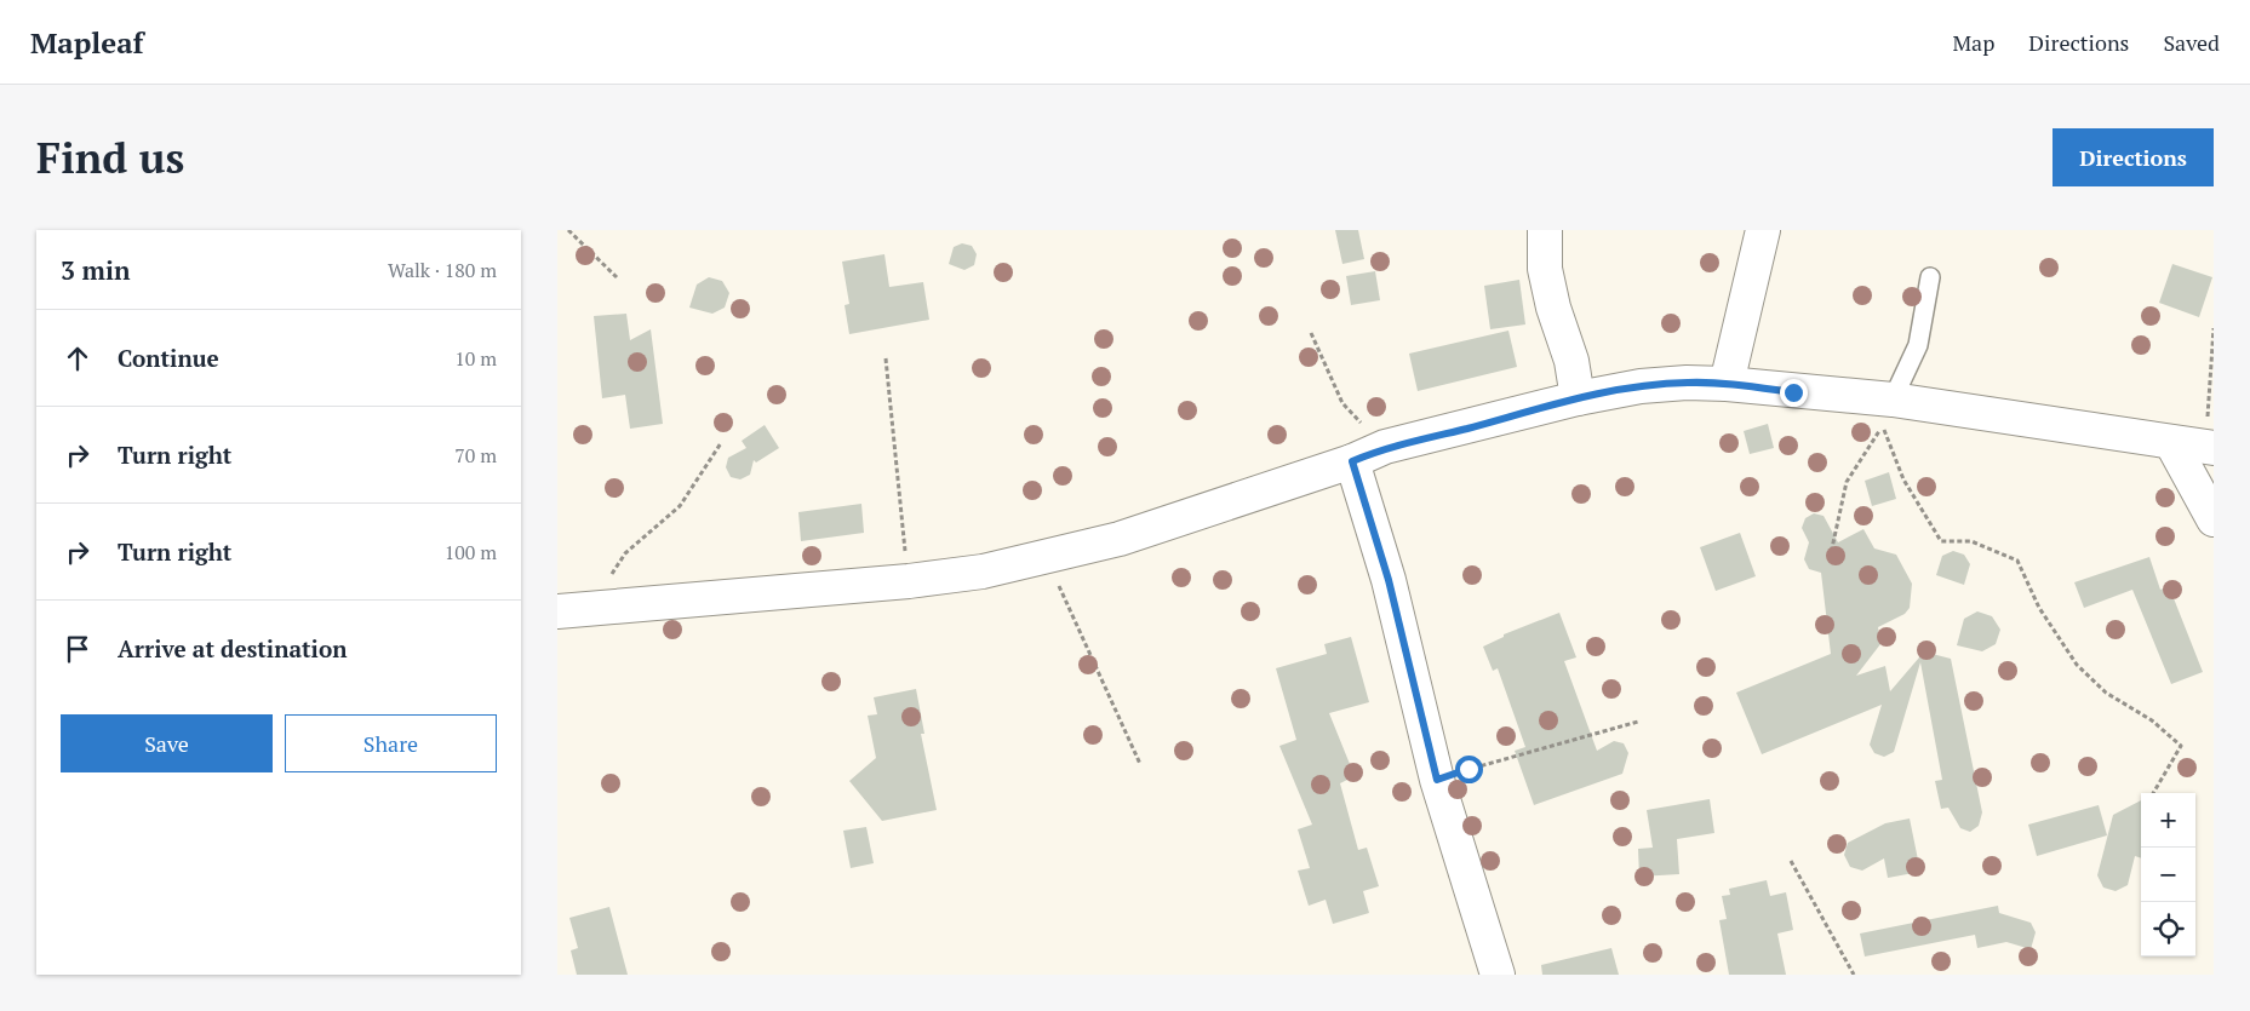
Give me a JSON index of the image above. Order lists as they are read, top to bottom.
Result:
{
  "page": {
    "header": "Mapleaf",
    "nav": ["Map", "Directions", "Saved"],
    "buttons": [
      "Directions",
      ["Save", "Share"]
    ],
    "title": "Find us",
    "heading": ["3 min", "Walk · 180 m"],
    "list": [
      ["Continue", "10 m"],
      ["Turn right", "70 m"],
      ["Turn right", "100 m"],
      "Arrive at destination"
    ],
    "map_buttons": ["+", "−"]
  }
}
